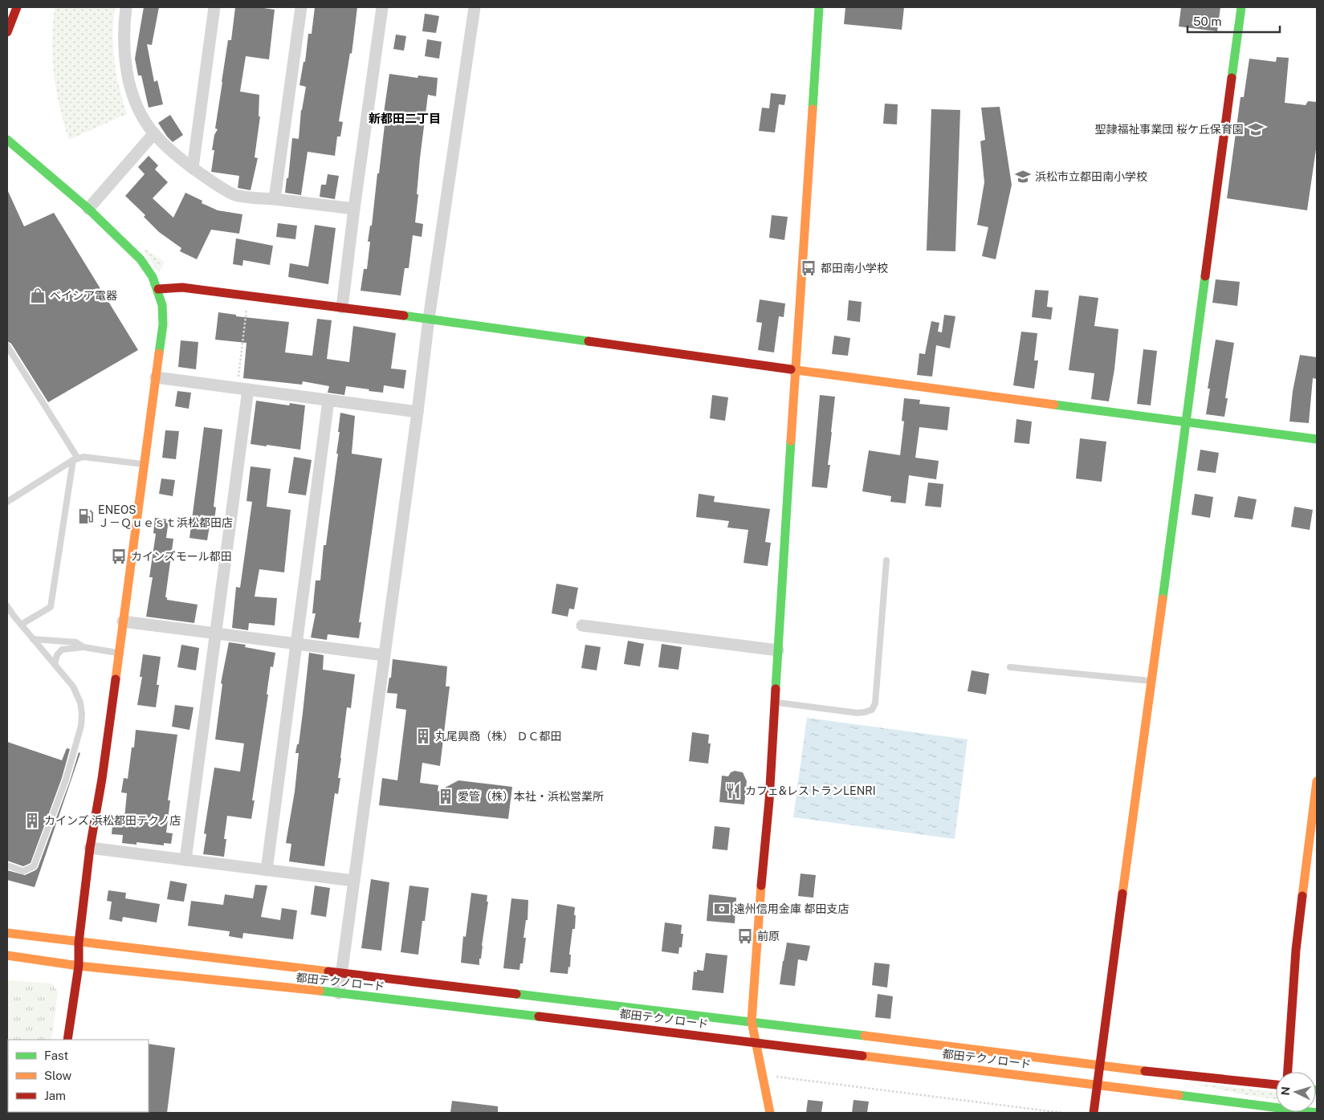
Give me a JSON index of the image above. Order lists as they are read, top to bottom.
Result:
{
  "streets": {
    "street": ["都田テクノロード"]
  },
  "districts": ["新都田二丁目"],
  "places": {
    "school or university": ["聖隷福祉事業団 桜ケ丘保育園", "浜松市立都田南小学校"],
    "bus stop": ["都田南小学校", "カインズモール都田", "前原"],
    "shop": ["ベイシア電器"],
    "fuel station": ["ENEOS Ｊ－Ｑｕｅｓｔ浜松都田店"],
    "building": ["丸尾興商（株） ＤＣ都田", "愛管（株）本社・浜松営業所", "カインズ 浜松都田テクノ店"],
    "restaurant": ["カフェ&レストランLENRI"],
    "bank": ["遠州信用金庫 都田支店"]
  },
  "legend": ["Fast", "Slow", "Jam"],
  "scale_bar": "50 m",
  "north": "left"
}
